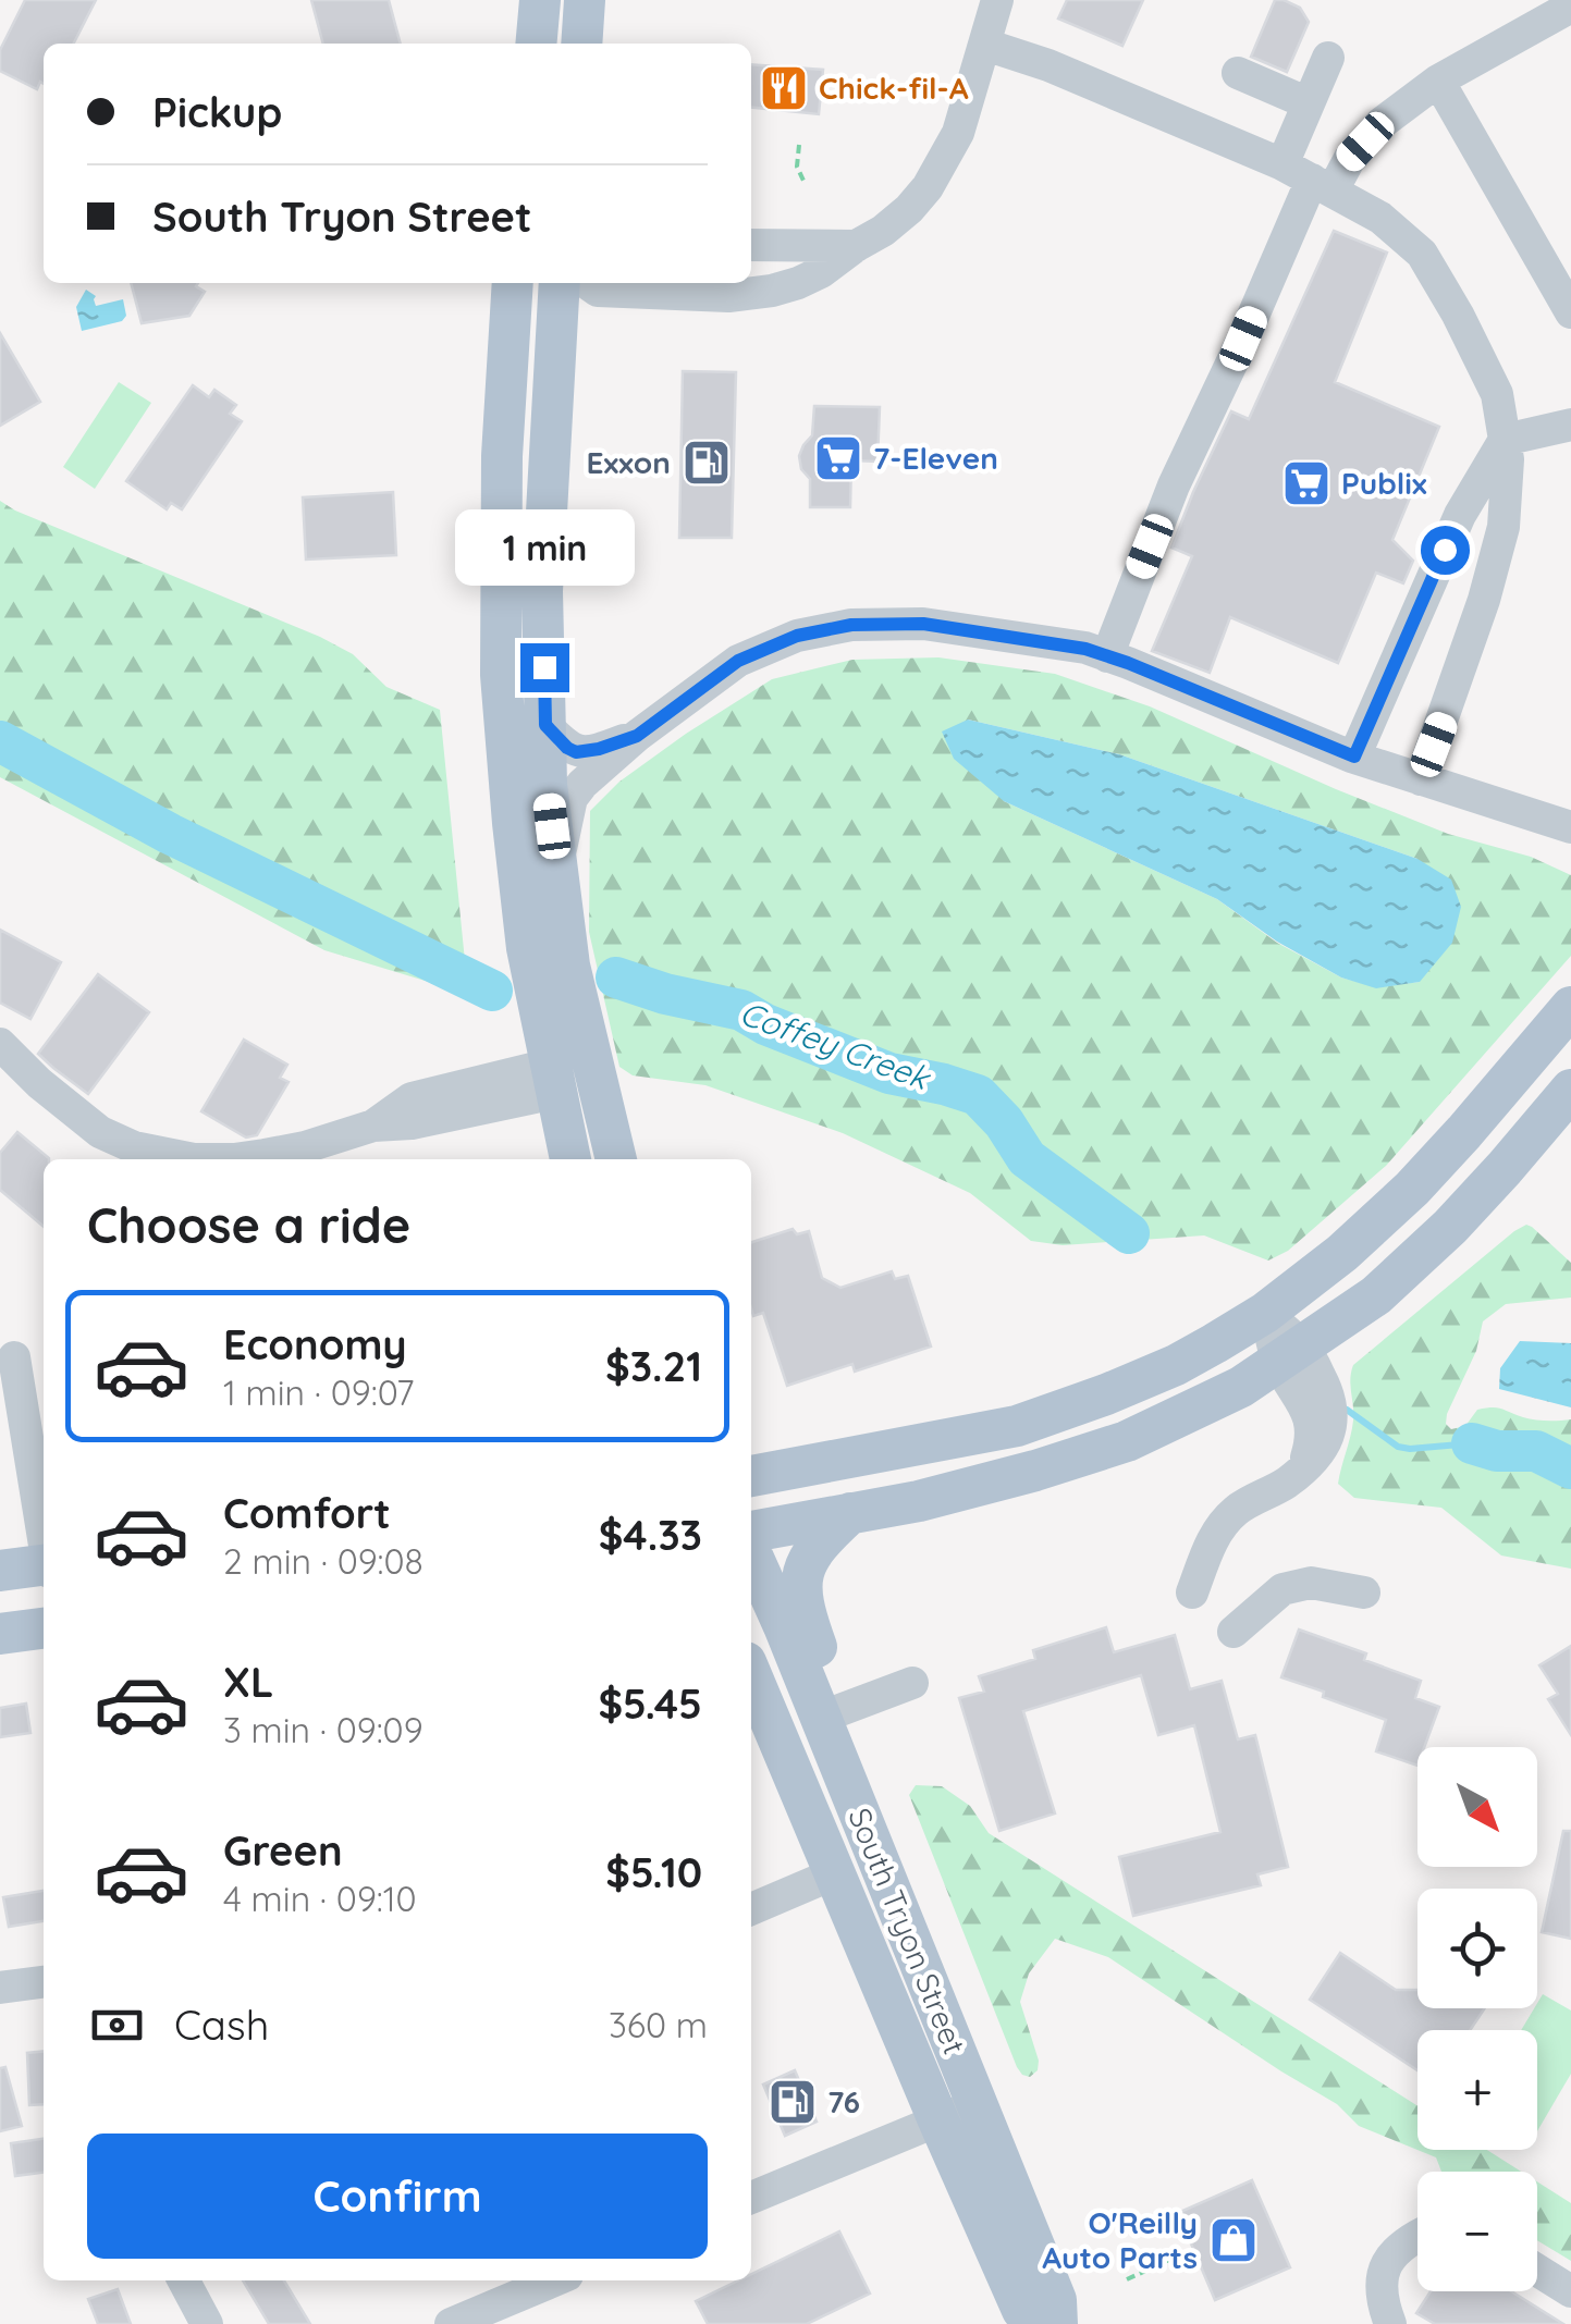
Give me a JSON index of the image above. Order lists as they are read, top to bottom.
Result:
{
  "streets": {
    "main road": ["South Tryon Street"]
  },
  "water": ["Coffey Creek"],
  "places": {
    "restaurant": ["Chick-fil-A"],
    "supermarket": ["7-Eleven", "Publix"],
    "fuel station": ["Exxon", "76"],
    "shop": ["O'Reilly Auto Parts"]
  },
  "north": "bottom right",
  "page": {
    "banner": ["Pickup", "South Tryon Street"],
    "bubble": "1 min",
    "heading": "Choose a ride",
    "list": [
      {
        "name": "Economy",
        "note": "1 min · 09:07",
        "value": "$3.21"
      },
      {
        "name": "Comfort",
        "note": "2 min · 09:08",
        "value": "$4.33"
      },
      {
        "name": "XL",
        "note": "3 min · 09:09",
        "value": "$5.45"
      },
      {
        "name": "Green",
        "note": "4 min · 09:10",
        "value": "$5.10"
      }
    ],
    "map_buttons": ["+", "−"],
    "pay": ["Cash", "360 m"],
    "buttons": "Confirm"
  }
}
